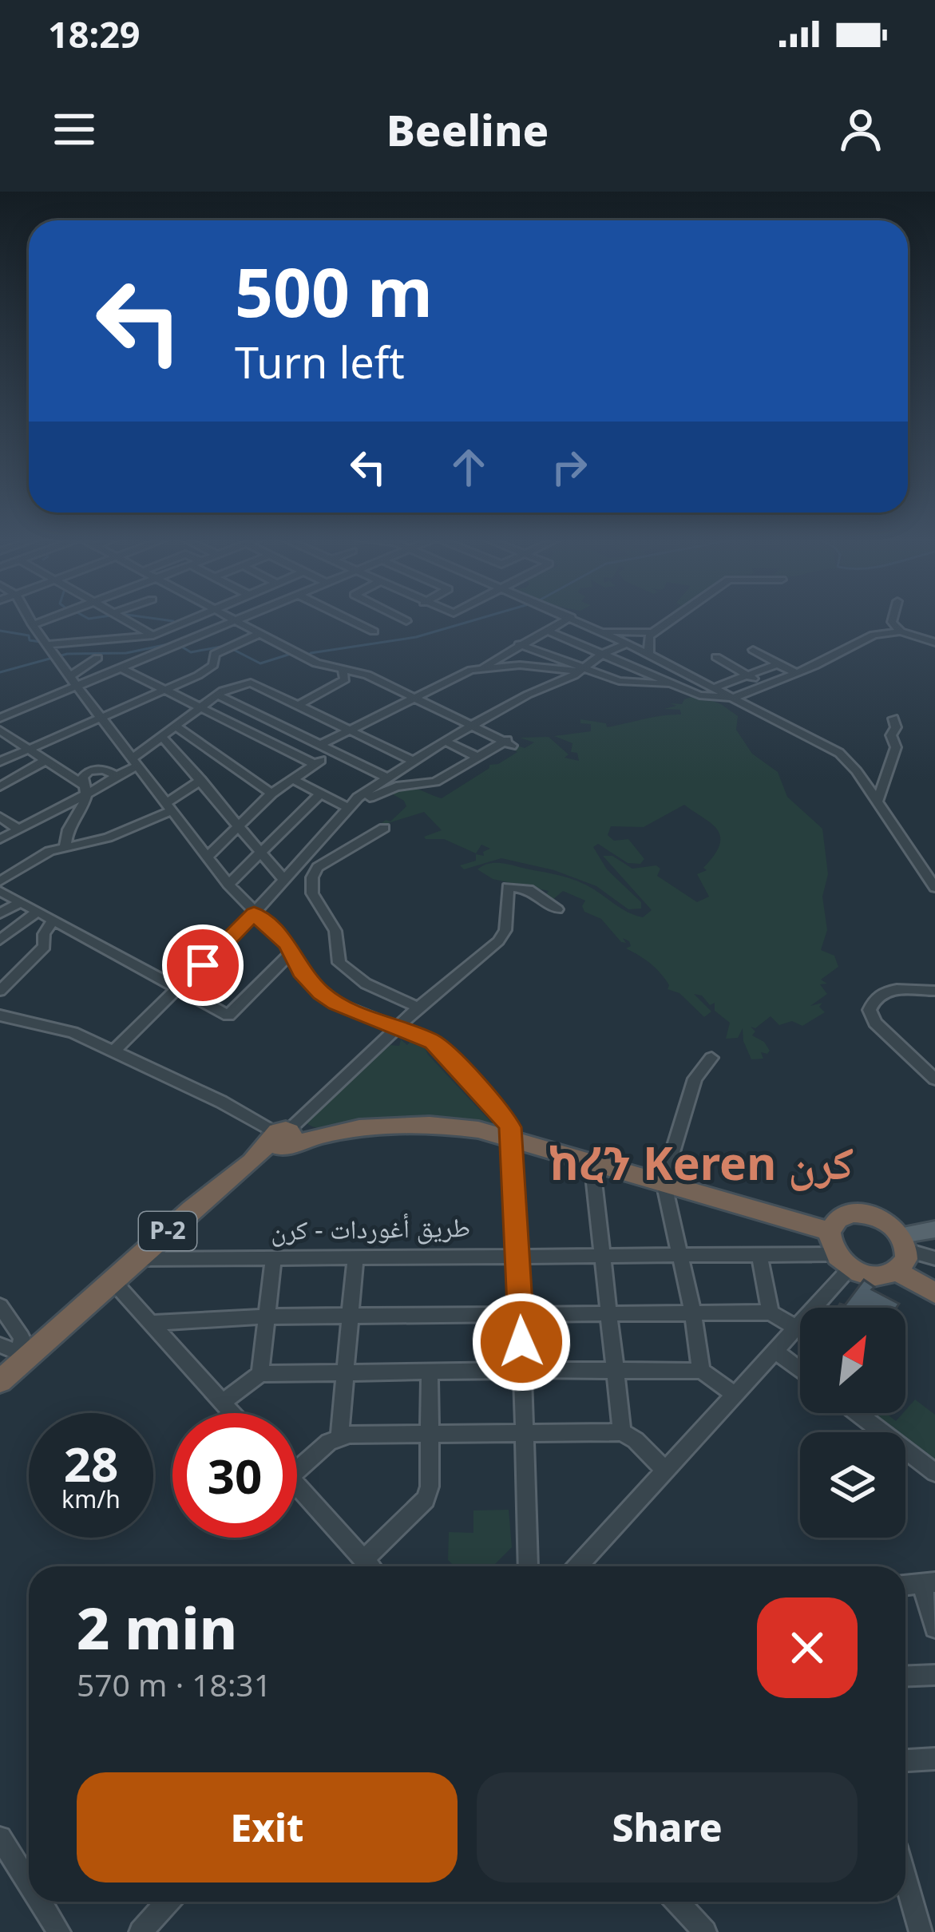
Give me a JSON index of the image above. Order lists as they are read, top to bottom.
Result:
{
  "streets": {
    "highway": ["P-2"],
    "street": ["طريق أغوردات - كرن"]
  },
  "crossings": [
    ["طريق أغوردات - كرن", "P-2"]
  ],
  "districts": ["ከረን Keren كرن"],
  "north": "top right",
  "page": {
    "status": "18:29",
    "header": "Beeline",
    "turn": ["500 m", "Turn left"],
    "speed": "28 km/h",
    "limit": "30",
    "heading": ["2 min", "570 m · 18:31"],
    "buttons": ["Exit", "Share"]
  }
}
